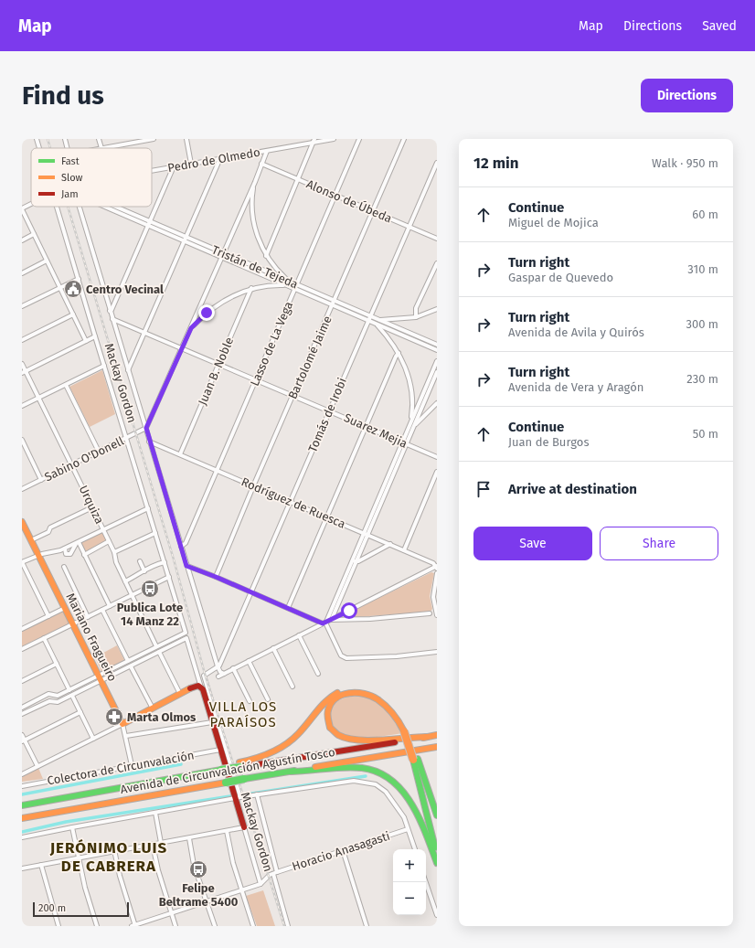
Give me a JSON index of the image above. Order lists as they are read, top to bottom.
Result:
{
  "streets": {
    "main road": ["Mackay Gordon", "Mariano Fragueiro", "Avenida de Circunvalación Agustín Tosco"],
    "street": [
      "Pedro de Olmedo",
      "Alonso de Úbeda",
      "Tristán de Tejeda",
      "Lasso de La Vega",
      "Bartolomé Jaime",
      "Juan B. Noble",
      "Tomás de Irobi",
      "Suarez Mejia",
      "Sabino O'Donell",
      "Rodríguez de Ruesca",
      "Urquiza",
      "Colectora de Circunvalación",
      "Horacio Anasagasti"
    ]
  },
  "crossings": [
    ["Alonso de Úbeda", "Lasso de La Vega"],
    ["Alonso de Úbeda", "Bartolomé Jaime"],
    ["Alonso de Úbeda", "Tomás de Irobi"],
    ["Tristán de Tejeda", "Lasso de La Vega"],
    ["Tristán de Tejeda", "Bartolomé Jaime"],
    ["Tristán de Tejeda", "Tomás de Irobi"],
    ["Lasso de La Vega", "Suarez Mejia"],
    ["Lasso de La Vega", "Rodríguez de Ruesca"],
    ["Bartolomé Jaime", "Suarez Mejia"],
    ["Bartolomé Jaime", "Rodríguez de Ruesca"],
    ["Juan B. Noble", "Suarez Mejia"],
    ["Juan B. Noble", "Rodríguez de Ruesca"],
    ["Mackay Gordon", "Sabino O'Donell"],
    ["Mackay Gordon", "Urquiza"],
    ["Mackay Gordon", "Colectora de Circunvalación"],
    ["Mackay Gordon", "Horacio Anasagasti"],
    ["Tomás de Irobi", "Suarez Mejia"],
    ["Tomás de Irobi", "Rodríguez de Ruesca"],
    ["Sabino O'Donell", "Urquiza"],
    ["Mariano Fragueiro", "Colectora de Circunvalación"]
  ],
  "districts": ["VILLA LOS PARAÍSOS", "JERÓNIMO LUIS DE CABRERA"],
  "places": {
    "public building": ["Centro Vecinal"],
    "bus stop": ["Publica Lote 14 Manz 22", "Felipe Beltrame 5400"],
    "pharmacy": ["Marta Olmos"]
  },
  "legend": ["Fast", "Slow", "Jam"],
  "scale_bar": "200 m",
  "page": {
    "header": "Map",
    "nav": ["Map", "Directions", "Saved"],
    "buttons": [
      "Directions",
      ["Save", "Share"]
    ],
    "title": "Find us",
    "heading": ["12 min", "Walk · 950 m"],
    "list": [
      ["Continue", "Miguel de Mojica", "60 m"],
      ["Turn right", "Gaspar de Quevedo", "310 m"],
      ["Turn right", "Avenida de Avila y Quirós", "300 m"],
      ["Turn right", "Avenida de Vera y Aragón", "230 m"],
      ["Continue", "Juan de Burgos", "50 m"],
      "Arrive at destination"
    ],
    "map_buttons": ["+", "−"],
    "scale": "200 m"
  }
}
